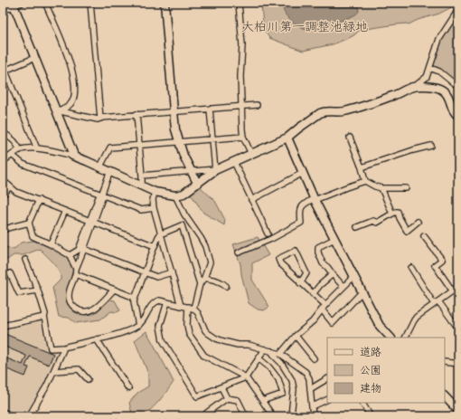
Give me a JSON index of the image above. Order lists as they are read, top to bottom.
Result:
{
  "parks": ["大柏川第一調整池緑地"],
  "legend": ["道路", "公園", "建物"]
}
